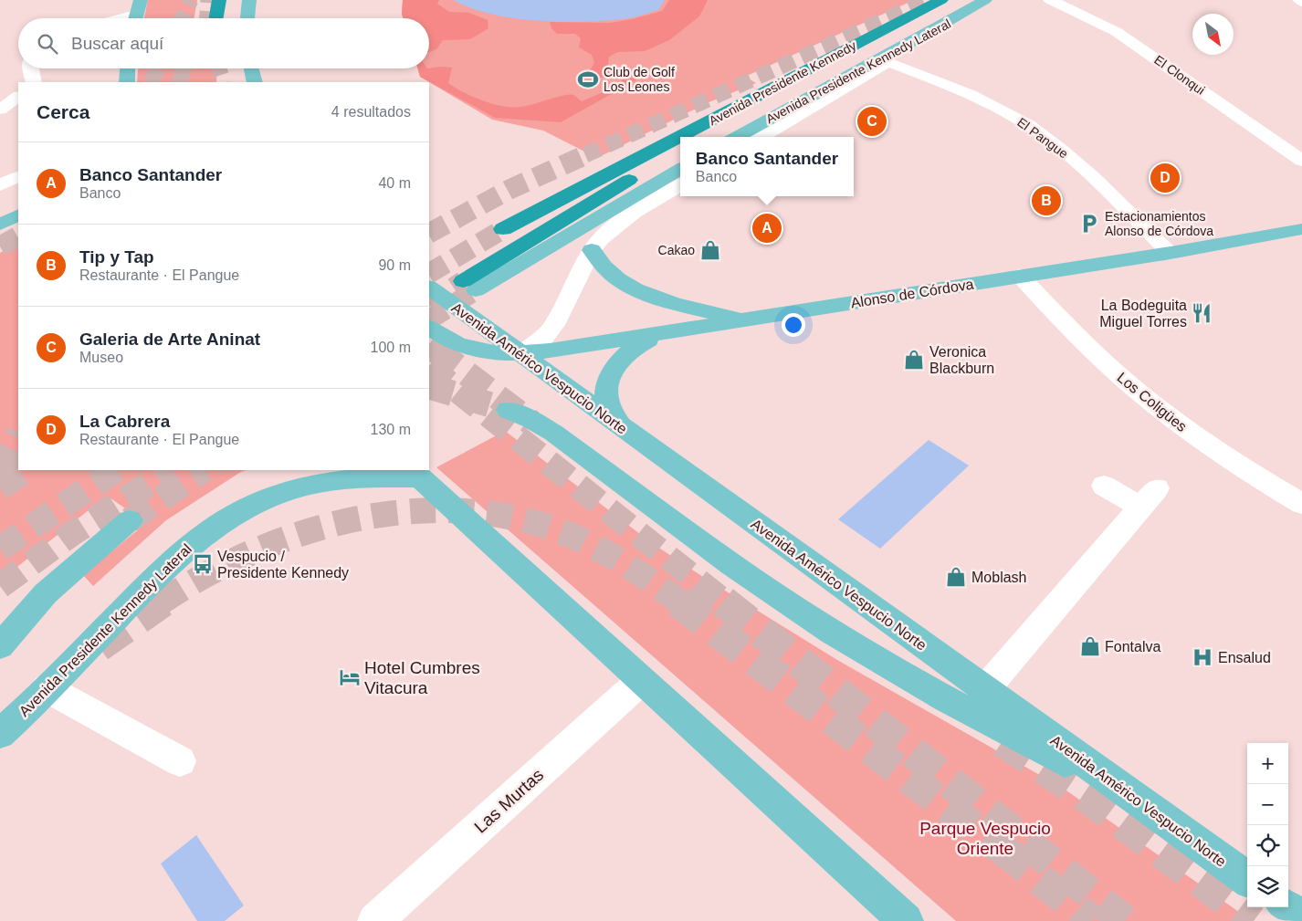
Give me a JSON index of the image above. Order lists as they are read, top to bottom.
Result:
{
  "streets": {
    "highway": ["Avenida Presidente Kennedy"],
    "main road": ["Avenida Presidente Kennedy Lateral", "Alonso de Córdova", "Avenida Américo Vespucio Norte"],
    "street": [
      "El Clonqui",
      "El Pangue",
      "Los Coligües",
      "Las Murtas"
    ]
  },
  "crossings": [
    ["Avenida Presidente Kennedy Lateral", "El Pangue"],
    ["El Pangue", "Alonso de Córdova"],
    ["Alonso de Córdova", "Avenida Américo Vespucio Norte"],
    ["Alonso de Córdova", "Los Coligües"]
  ],
  "parks": ["Parque Vespucio Oriente"],
  "places": {
    "sports": ["Club de Golf Los Leones"],
    "parking": ["Estacionamientos Alonso de Córdova"],
    "shop": [
      "Cakao",
      "Veronica Blackburn",
      "Moblash",
      "Fontalva"
    ],
    "restaurant": ["La Bodeguita Miguel Torres"],
    "bus stop": ["Vespucio / Presidente Kennedy"],
    "hospital": ["Ensalud"],
    "hotel": ["Hotel Cumbres Vitacura"]
  },
  "north": "bottom right",
  "page": {
    "search": "Buscar aquí",
    "heading": ["Cerca", "4 resultados"],
    "pins": [
      "C",
      "D",
      "B",
      "A"
    ],
    "popup": ["Banco Santander", "Banco"],
    "list": [
      {
        "mark": "A",
        "name": "Banco Santander",
        "note": "Banco",
        "value": "40 m"
      },
      {
        "mark": "B",
        "name": "Tip y Tap",
        "note": "Restaurante · El Pangue",
        "value": "90 m"
      },
      {
        "mark": "C",
        "name": "Galeria de Arte Aninat",
        "note": "Museo",
        "value": "100 m"
      },
      {
        "mark": "D",
        "name": "La Cabrera",
        "note": "Restaurante · El Pangue",
        "value": "130 m"
      }
    ],
    "map_buttons": ["+", "−"]
  }
}
